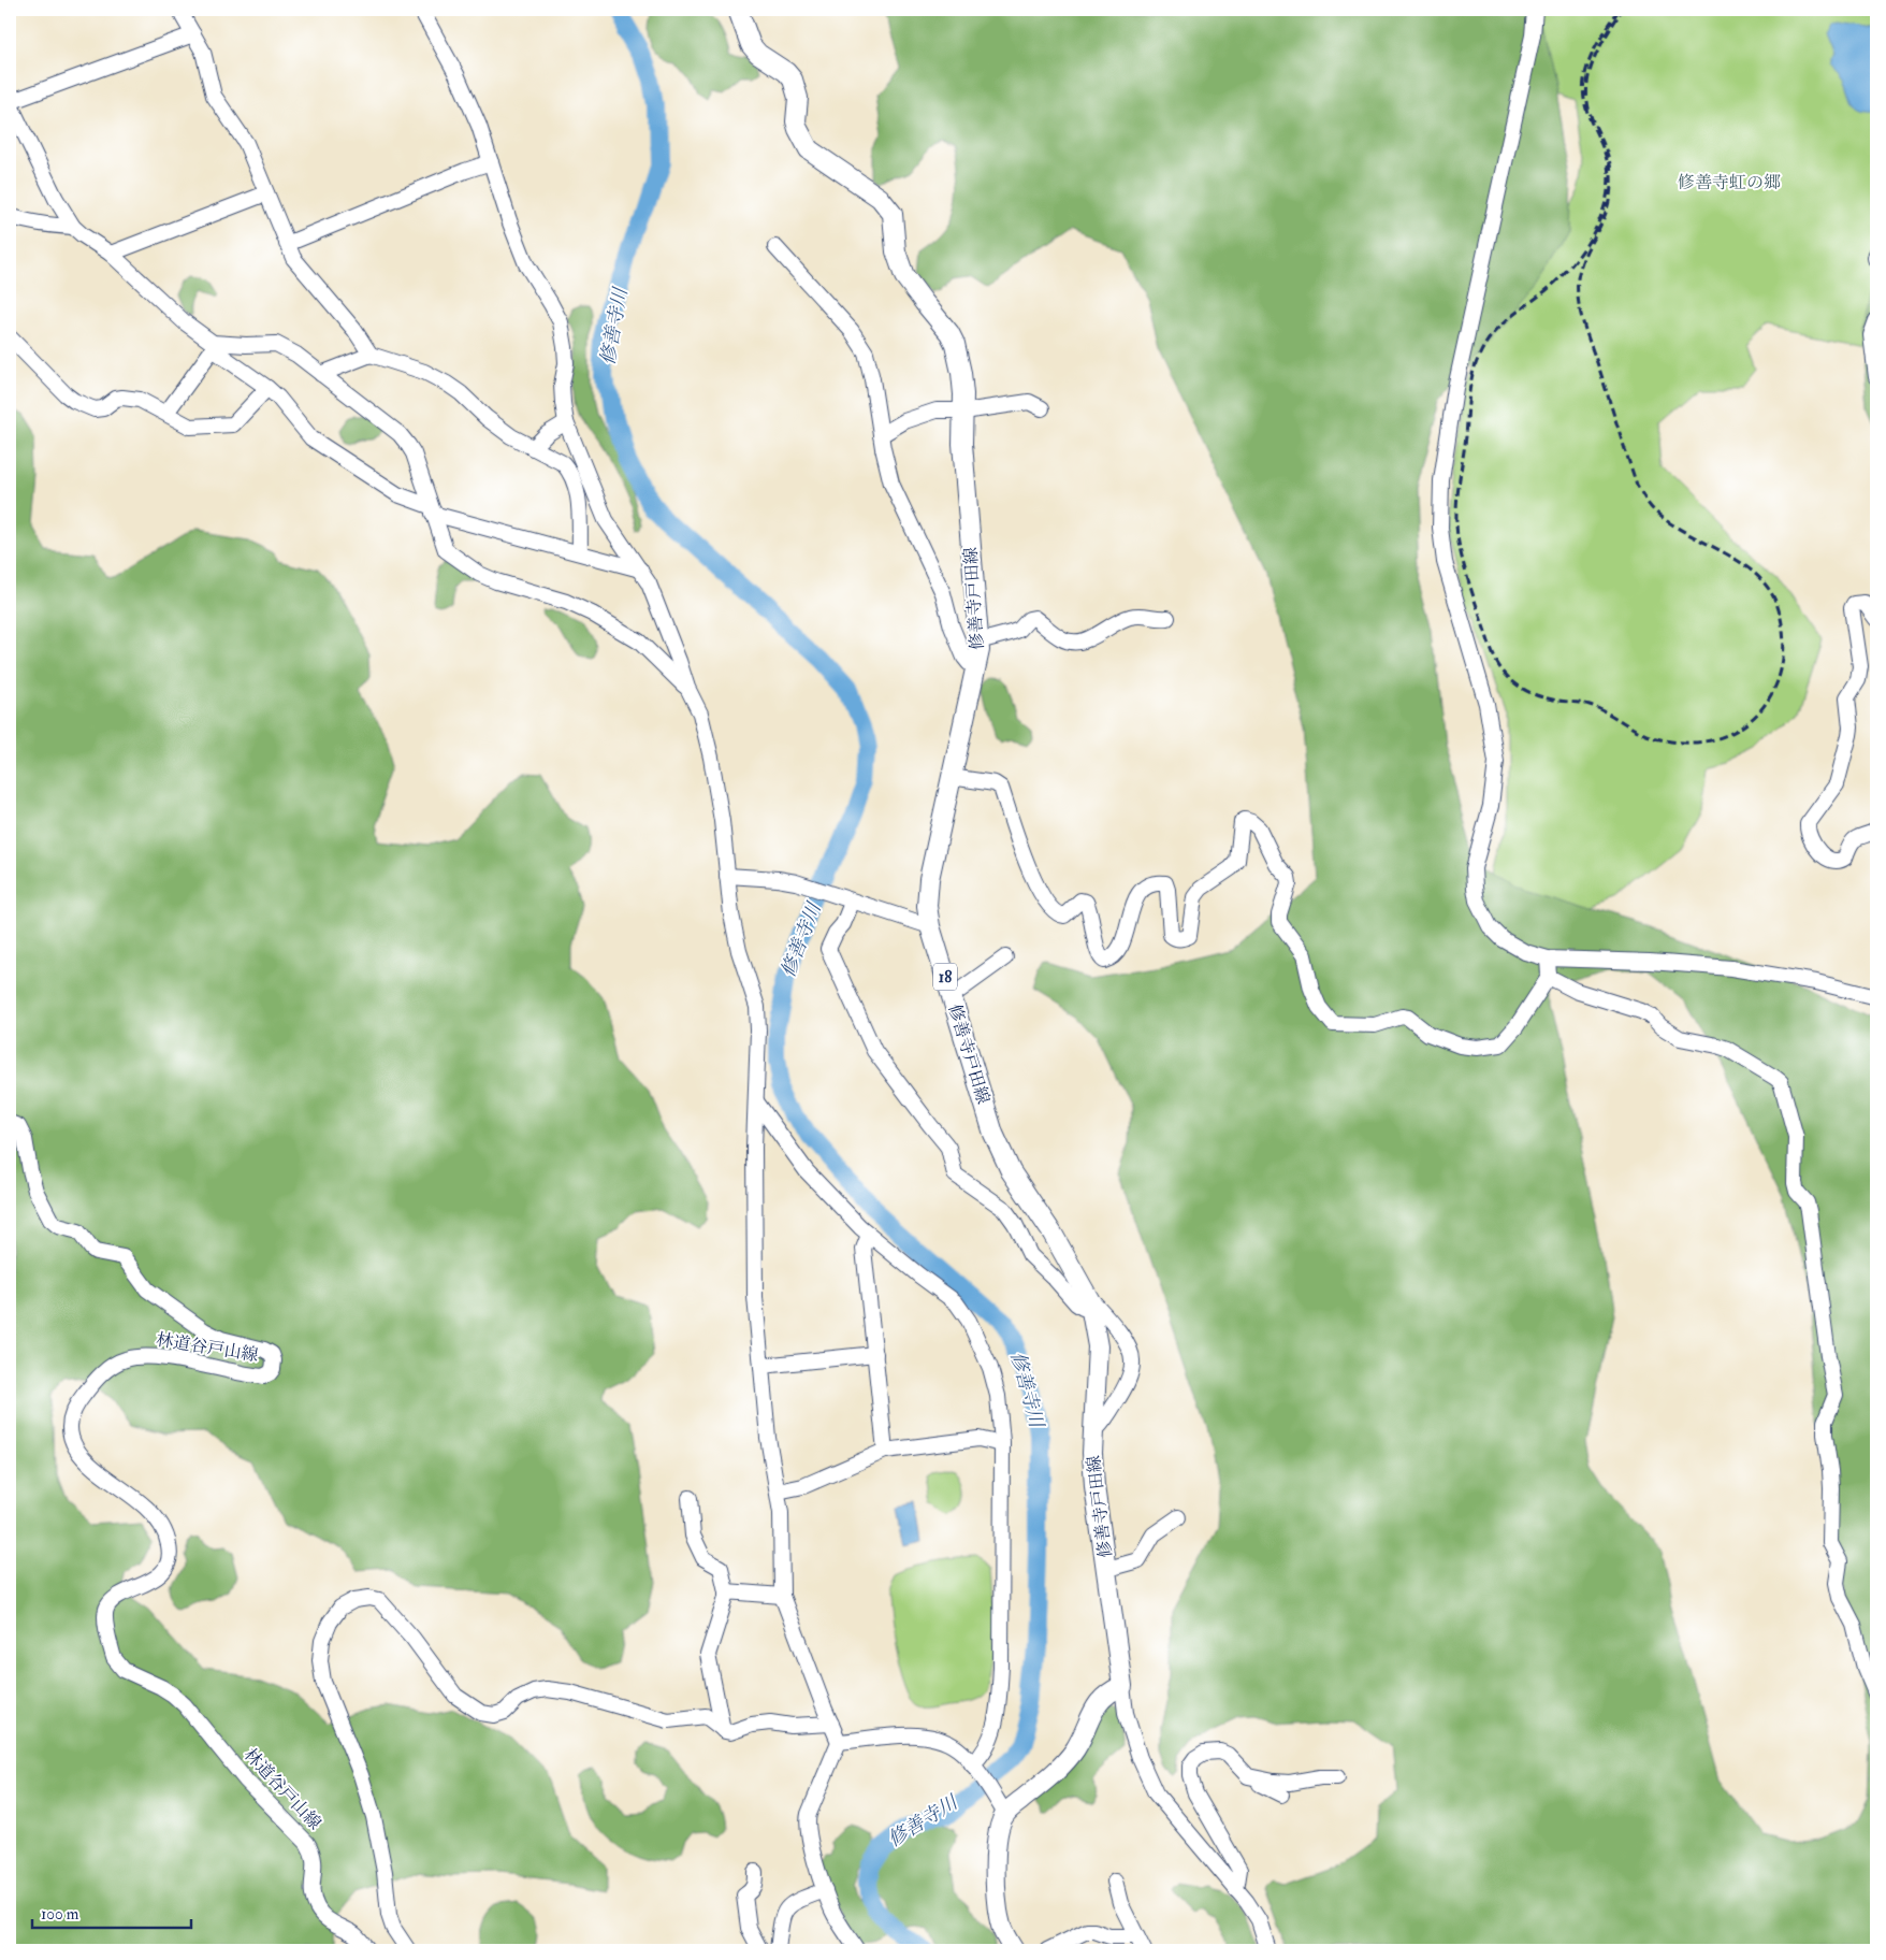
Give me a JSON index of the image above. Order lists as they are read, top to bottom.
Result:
{
  "streets": {
    "main road": ["修善寺戸田線", "18"],
    "street": ["林道谷戸山線"]
  },
  "water": ["修善寺川"],
  "parks": ["修善寺虹の郷"],
  "scale_bar": "100 m"
}
